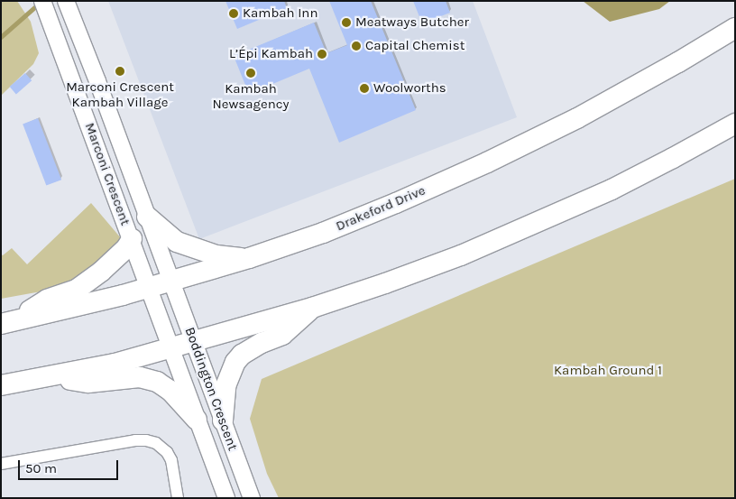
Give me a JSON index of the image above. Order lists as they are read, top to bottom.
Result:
{
  "streets": {
    "highway": ["Drakeford Drive"],
    "street": ["Marconi Crescent", "Boddington Crescent"]
  },
  "crossings": [
    ["Marconi Crescent", "Drakeford Drive"],
    ["Marconi Crescent", "Boddington Crescent"],
    ["Drakeford Drive", "Boddington Crescent"]
  ],
  "parks": ["Kambah Ground 1"],
  "places": [
    "Kambah Inn",
    "Meatways Butcher",
    "Capital Chemist",
    "L’Épi Kambah",
    "Marconi Crescent Kambah Village",
    "Kambah Newsagency",
    "Woolworths"
  ],
  "scale_bar": "50 m"
}
